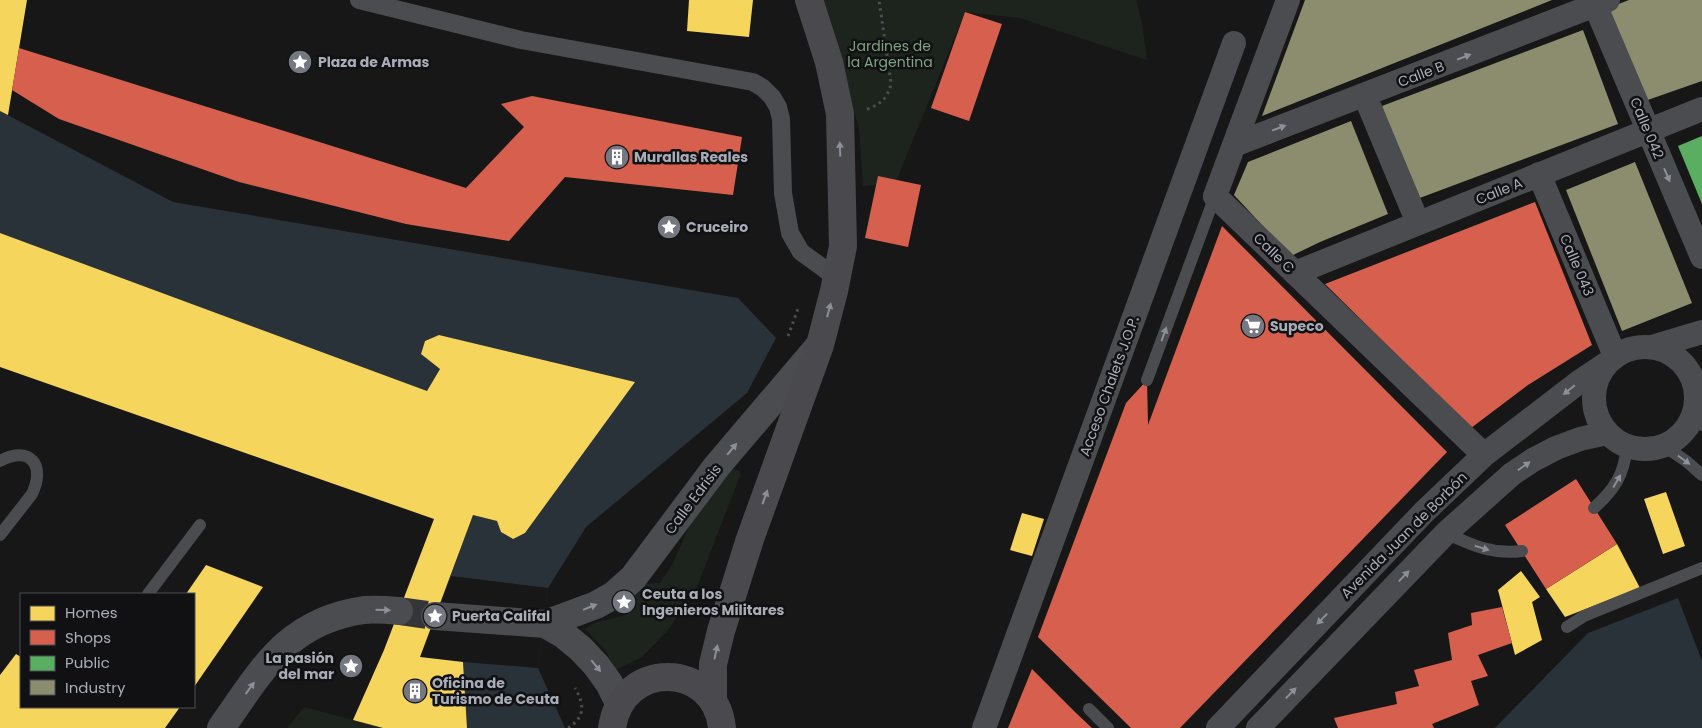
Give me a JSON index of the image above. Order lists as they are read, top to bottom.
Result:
{
  "streets": {
    "street": [
      "Calle B",
      "Calle 042",
      "Calle A",
      "Calle C",
      "Calle 043",
      "Acceso Chalets J.O.P.",
      "Calle Edrisis",
      "Avenida Juan de Borbón"
    ]
  },
  "crossings": [
    ["Calle B", "Calle 042"],
    ["Calle 042", "Calle A"],
    ["Calle A", "Calle C"],
    ["Calle A", "Calle 043"],
    ["Calle C", "Avenida Juan de Borbón"],
    ["Calle 043", "Avenida Juan de Borbón"]
  ],
  "one_way": ["Calle B", "Calle 042"],
  "parks": ["Jardines de la Argentina"],
  "places": {
    "place": [
      "Plaza de Armas",
      "Cruceiro",
      "Ceuta a los Ingenieros Militares",
      "Puerta Califal",
      "La pasión del mar"
    ],
    "building": ["Murallas Reales", "Oficina de Turismo de Ceuta"],
    "supermarket": ["Supeco"]
  },
  "legend": [
    "Homes",
    "Shops",
    "Public",
    "Industry"
  ]
}
